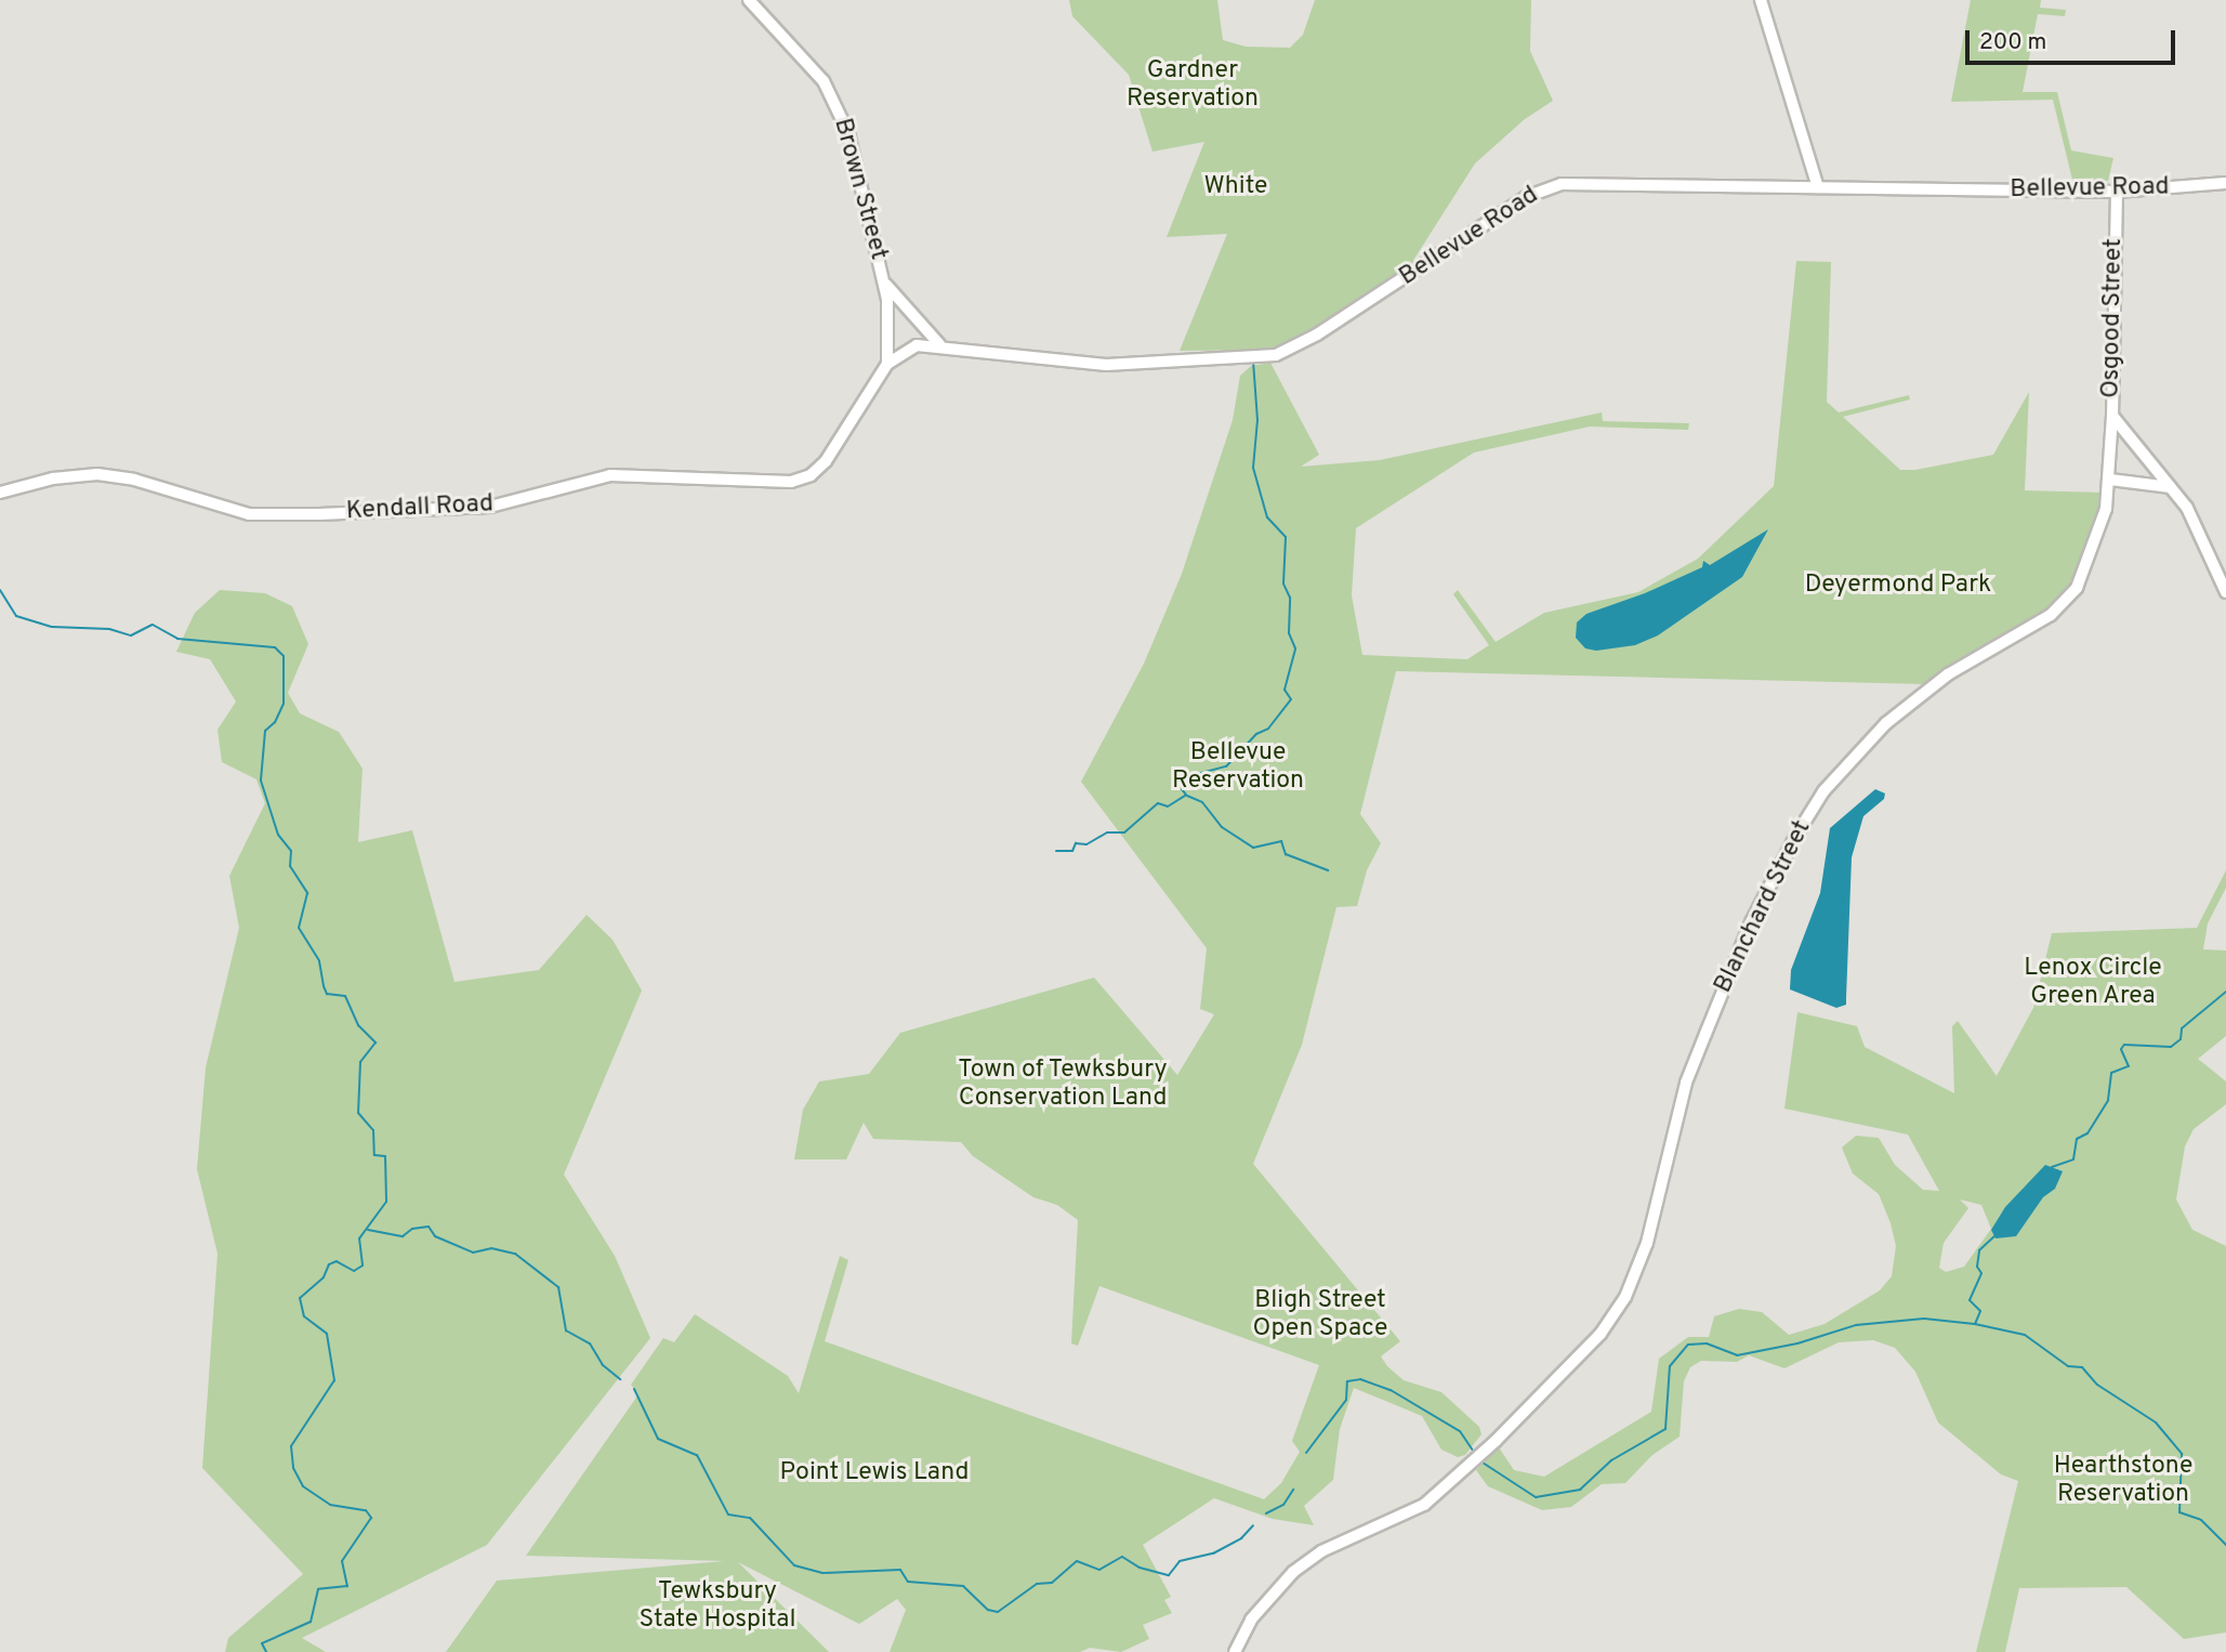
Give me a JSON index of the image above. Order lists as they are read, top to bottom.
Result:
{
  "streets": {
    "street": [
      "Brown Street",
      "Bellevue Road",
      "Osgood Street",
      "Kendall Road",
      "Blanchard Street"
    ]
  },
  "crossings": [
    ["Brown Street", "Bellevue Road"],
    ["Bellevue Road", "Osgood Street"],
    ["Bellevue Road", "Kendall Road"],
    ["Osgood Street", "Blanchard Street"]
  ],
  "parks": [
    "Gardner Reservation",
    "White",
    "Deyermond Park",
    "Bellevue Reservation",
    "Lenox Circle Green Area",
    "Town of Tewksbury Conservation Land",
    "Bligh Street Open Space",
    "Hearthstone Reservation",
    "Point Lewis Land",
    "Tewksbury State Hospital"
  ],
  "scale_bar": "200 m"
}
